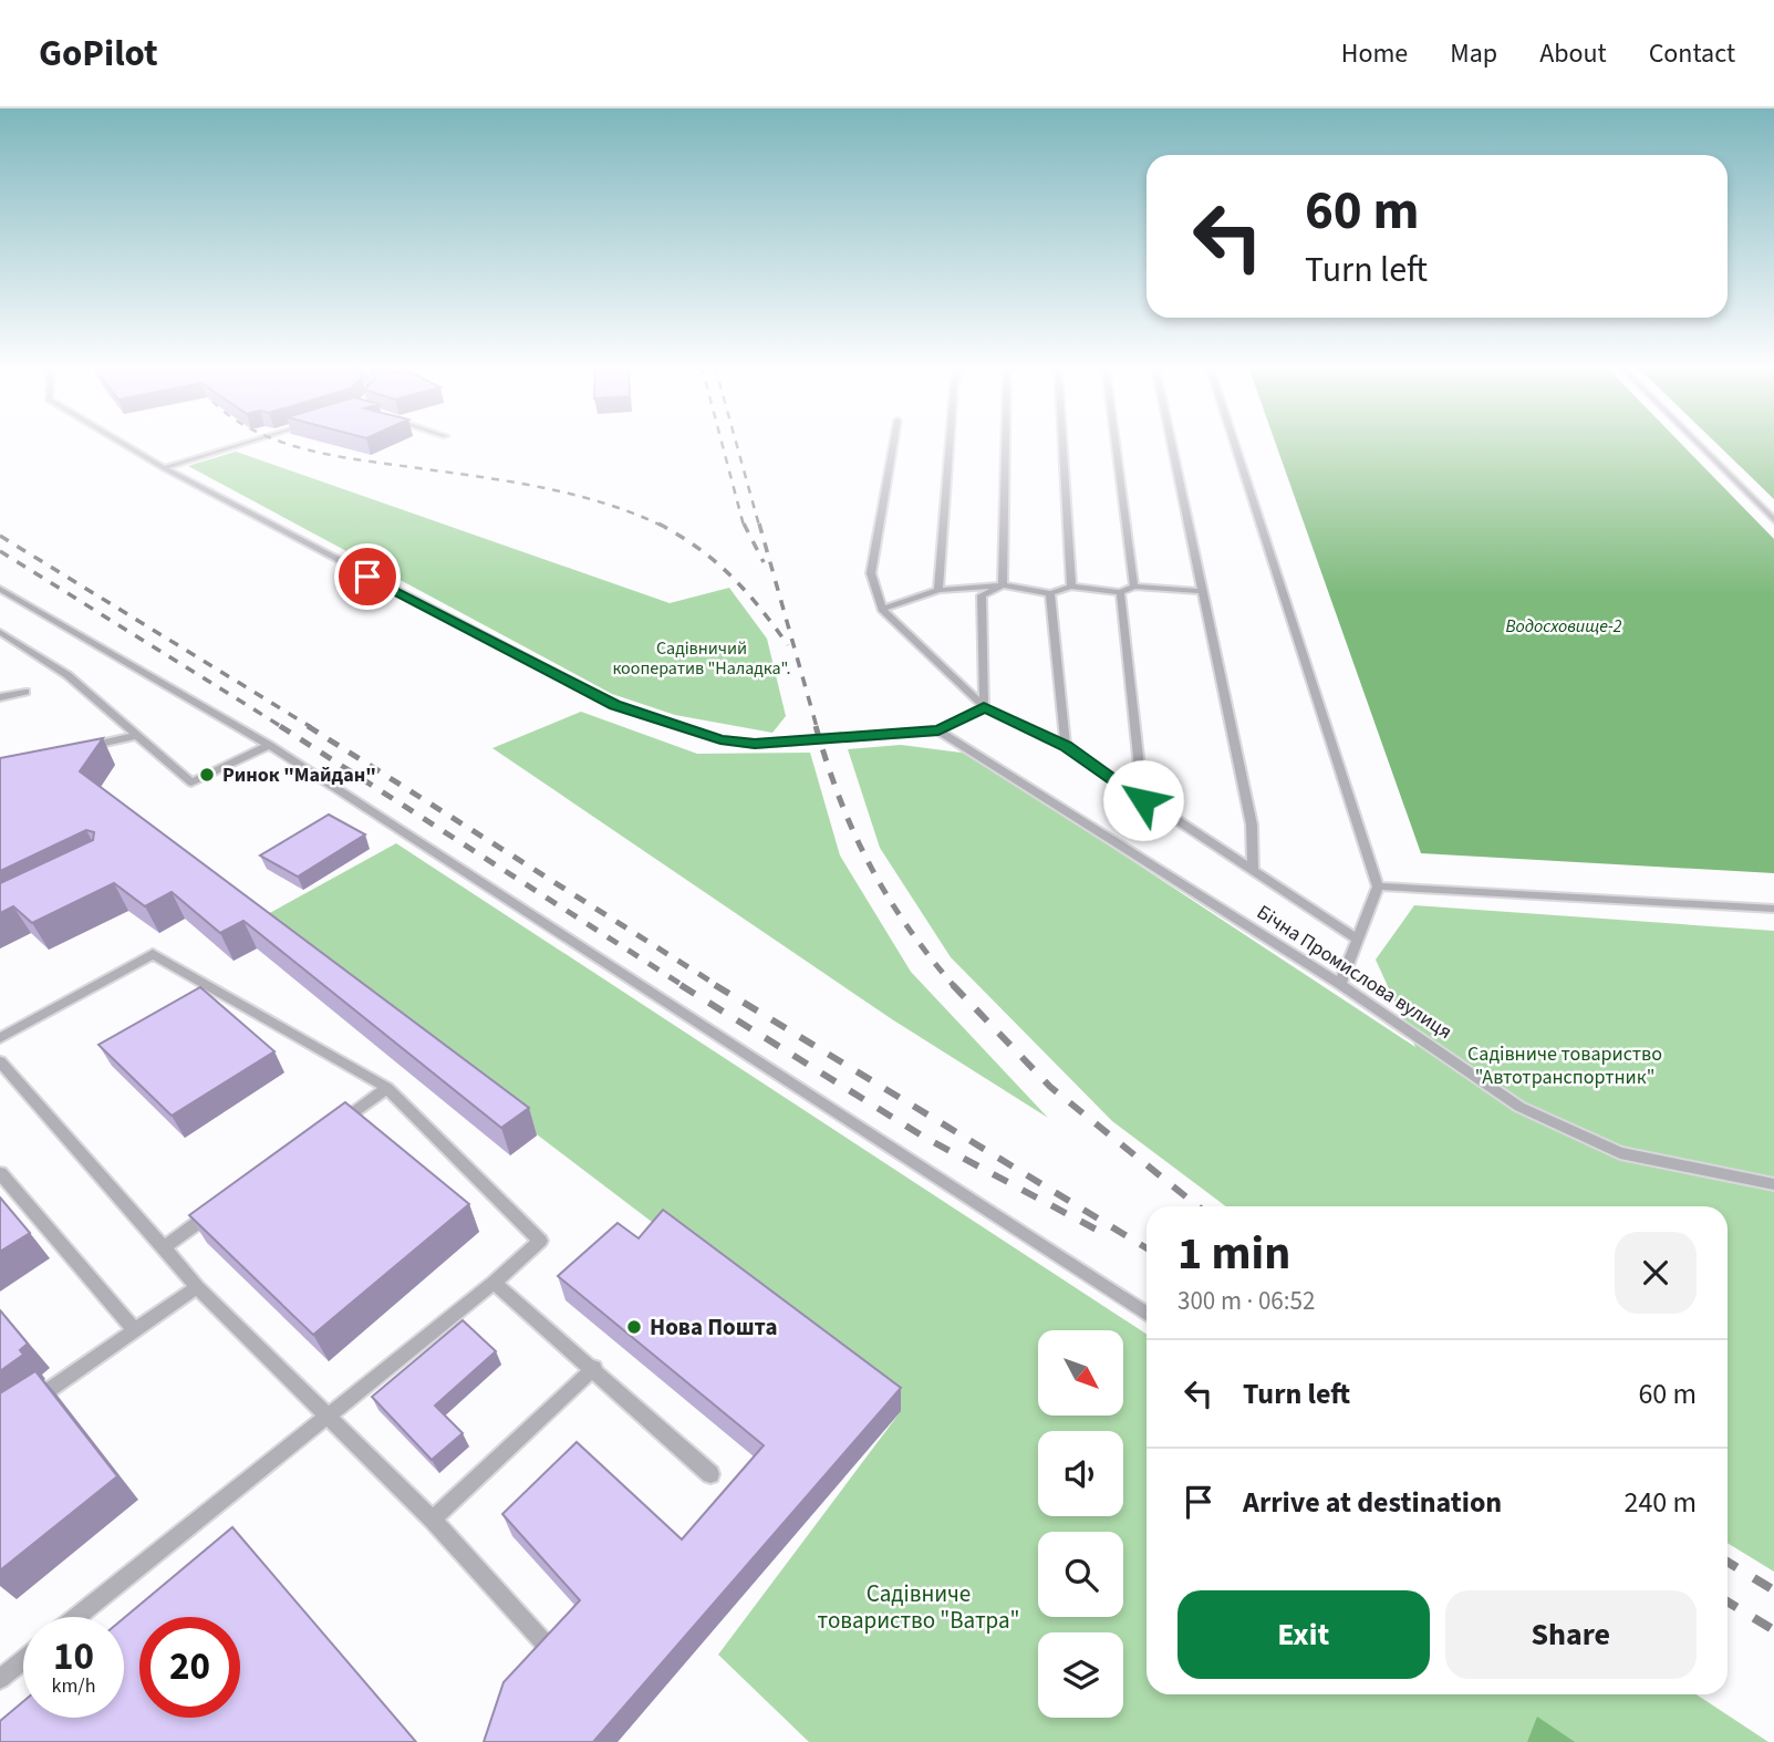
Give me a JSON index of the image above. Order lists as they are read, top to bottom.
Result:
{
  "streets": {
    "lane": ["Бічна Промислова вулиця"]
  },
  "water": ["Водосховище-2"],
  "parks": ["Садівничий кооператив \"Наладка\".", "Садівниче товариство \"Автотранспортник\"", "Садівниче товариство \"Ватра\""],
  "places": ["Ринок \"Майдан\"", "Нова Пошта"],
  "north": "bottom right",
  "page": {
    "header": "GoPilot",
    "nav": [
      "Home",
      "Map",
      "About",
      "Contact"
    ],
    "turn": ["60 m", "Turn left"],
    "heading": ["1 min", "300 m · 06:52"],
    "list": [
      {
        "name": "Turn left",
        "value": "60 m"
      },
      {
        "name": "Arrive at destination",
        "value": "240 m"
      }
    ],
    "buttons": ["Exit", "Share"],
    "speed": "10 km/h",
    "limit": "20"
  }
}
